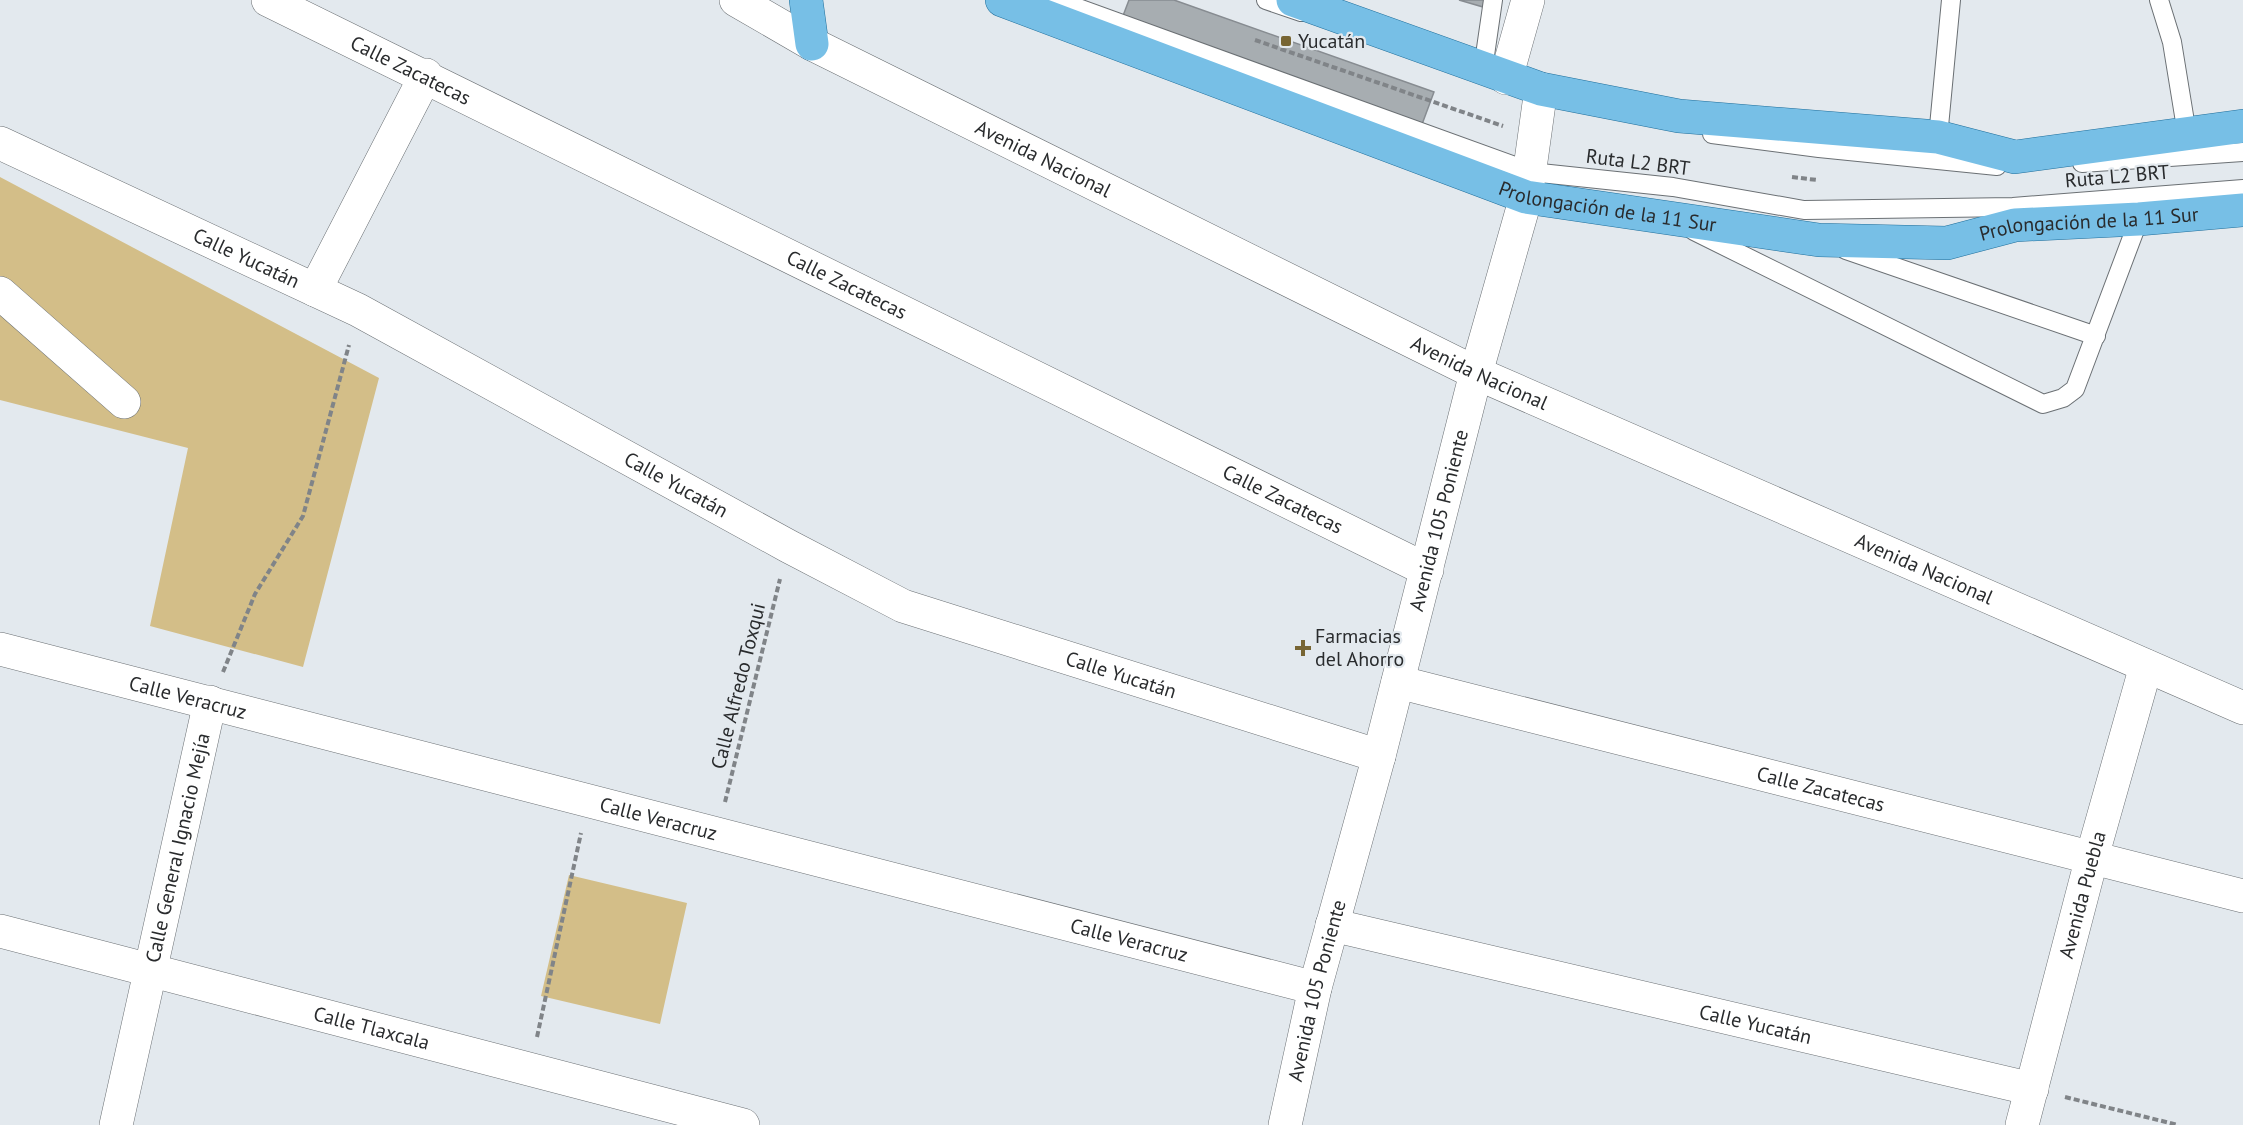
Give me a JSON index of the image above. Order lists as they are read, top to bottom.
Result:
{
  "streets": {
    "main road": ["Prolongación de la 11 Sur"],
    "street": [
      "Calle Zacatecas",
      "Avenida Nacional",
      "Calle Yucatán",
      "Avenida 105 Poniente",
      "Calle Veracruz",
      "Calle General Ignacio Mejía",
      "Avenida Puebla",
      "Calle Tlaxcala"
    ],
    "lane": ["Ruta L2 BRT"],
    "path": ["Calle Alfredo Toxqui"]
  },
  "crossings": [
    ["Calle Zacatecas", "Avenida 105 Poniente"],
    ["Calle Zacatecas", "Avenida Puebla"],
    ["Avenida Nacional", "Avenida 105 Poniente"],
    ["Avenida Nacional", "Avenida Puebla"],
    ["Ruta L2 BRT", "Prolongación de la 11 Sur"],
    ["Ruta L2 BRT", "Avenida 105 Poniente"],
    ["Prolongación de la 11 Sur", "Avenida 105 Poniente"],
    ["Calle Yucatán", "Avenida 105 Poniente"],
    ["Calle Yucatán", "Calle Alfredo Toxqui"],
    ["Calle Yucatán", "Avenida Puebla"],
    ["Avenida 105 Poniente", "Calle Veracruz"],
    ["Calle Alfredo Toxqui", "Calle Veracruz"],
    ["Calle Veracruz", "Calle General Ignacio Mejía"],
    ["Calle General Ignacio Mejía", "Calle Tlaxcala"]
  ],
  "places": {
    "transit": ["Yucatán"],
    "health": ["Farmacias del Ahorro"]
  }
}
